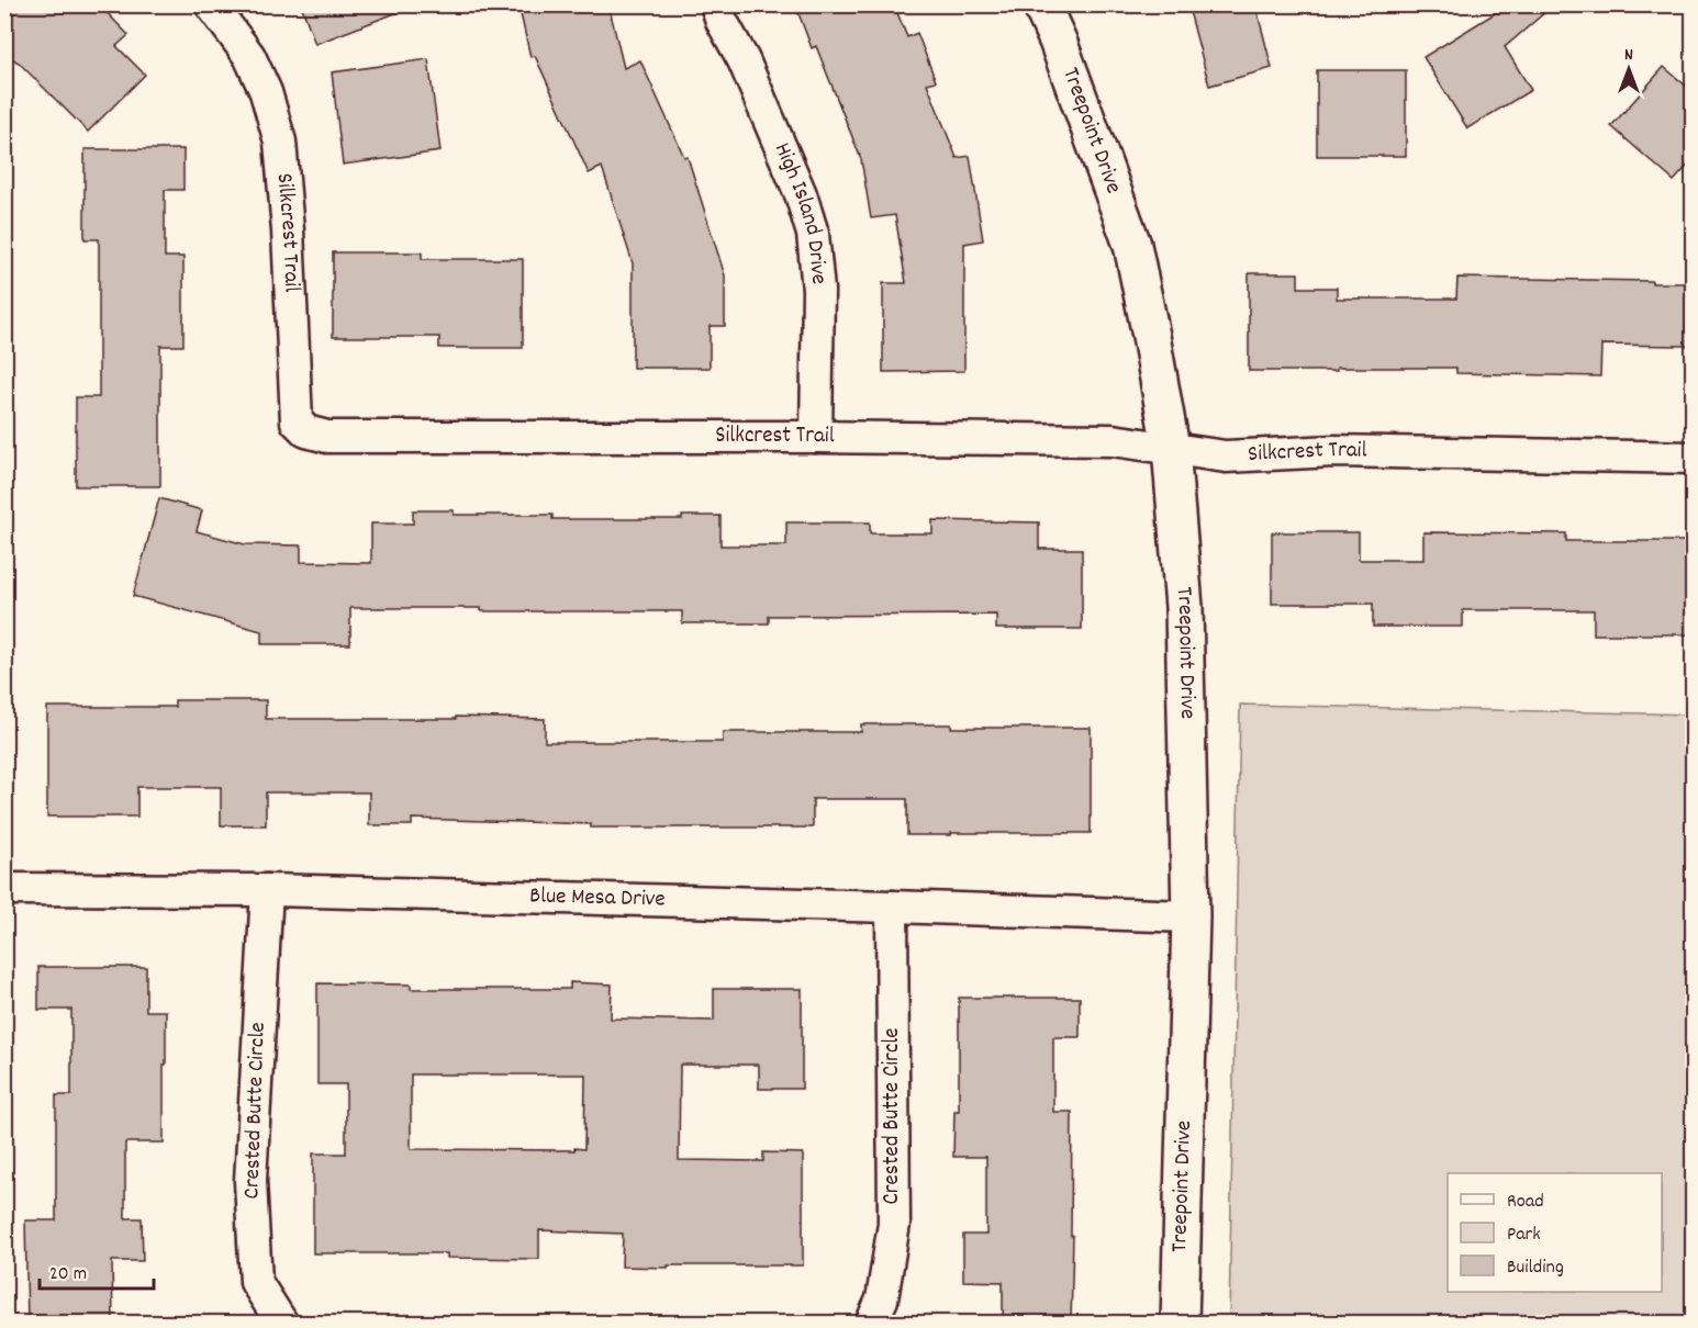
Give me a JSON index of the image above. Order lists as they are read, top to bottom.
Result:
{
  "streets": {
    "street": [
      "Treepoint Drive",
      "High Island Drive",
      "Silkcrest Trail",
      "Blue Mesa Drive",
      "Crested Butte Circle"
    ]
  },
  "crossings": [
    ["Treepoint Drive", "Silkcrest Trail"],
    ["Treepoint Drive", "Blue Mesa Drive"],
    ["High Island Drive", "Silkcrest Trail"],
    ["Blue Mesa Drive", "Crested Butte Circle"]
  ],
  "legend": ["Road", "Park", "Building"],
  "scale_bar": "20 m",
  "north": "top"
}
